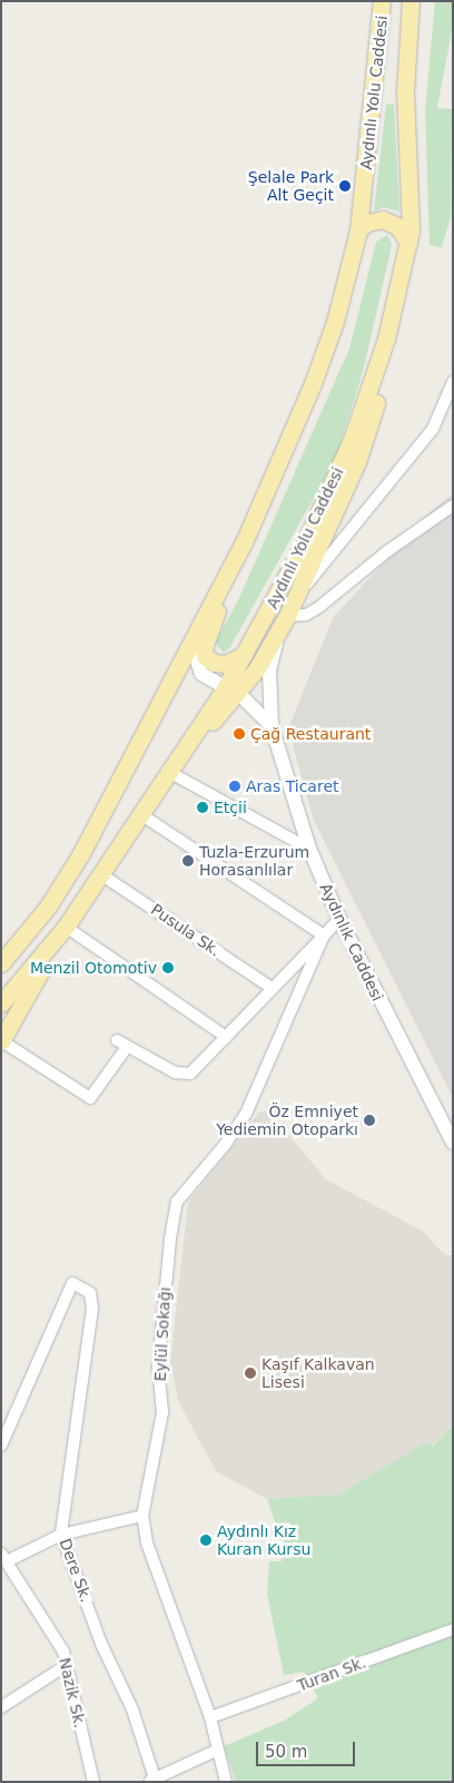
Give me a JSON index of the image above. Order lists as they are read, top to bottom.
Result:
{
  "streets": {
    "main road": ["Aydınlı Yolu Caddesi"],
    "street": [
      "Pusula Sk.",
      "Aydınlık Caddesi",
      "Eylül Sokağı",
      "Dere Sk.",
      "Turan Sk.",
      "Nazik Sk."
    ]
  },
  "crossings": [
    ["Aydınlı Yolu Caddesi", "Pusula Sk."],
    ["Aydınlı Yolu Caddesi", "Aydınlık Caddesi"],
    ["Aydınlık Caddesi", "Eylül Sokağı"],
    ["Eylül Sokağı", "Turan Sk."]
  ],
  "places": [
    "Şelale Park Alt Geçit",
    "Çağ Restaurant",
    "Aras Ticaret",
    "Etçii",
    "Tuzla-Erzurum Horasanlılar",
    "Menzil Otomotiv",
    "Öz Emniyet Yediemin Otoparkı",
    "Kaşıf Kalkavan Lisesi",
    "Aydınlı Kız Kuran Kursu"
  ],
  "scale_bar": "50 m"
}
